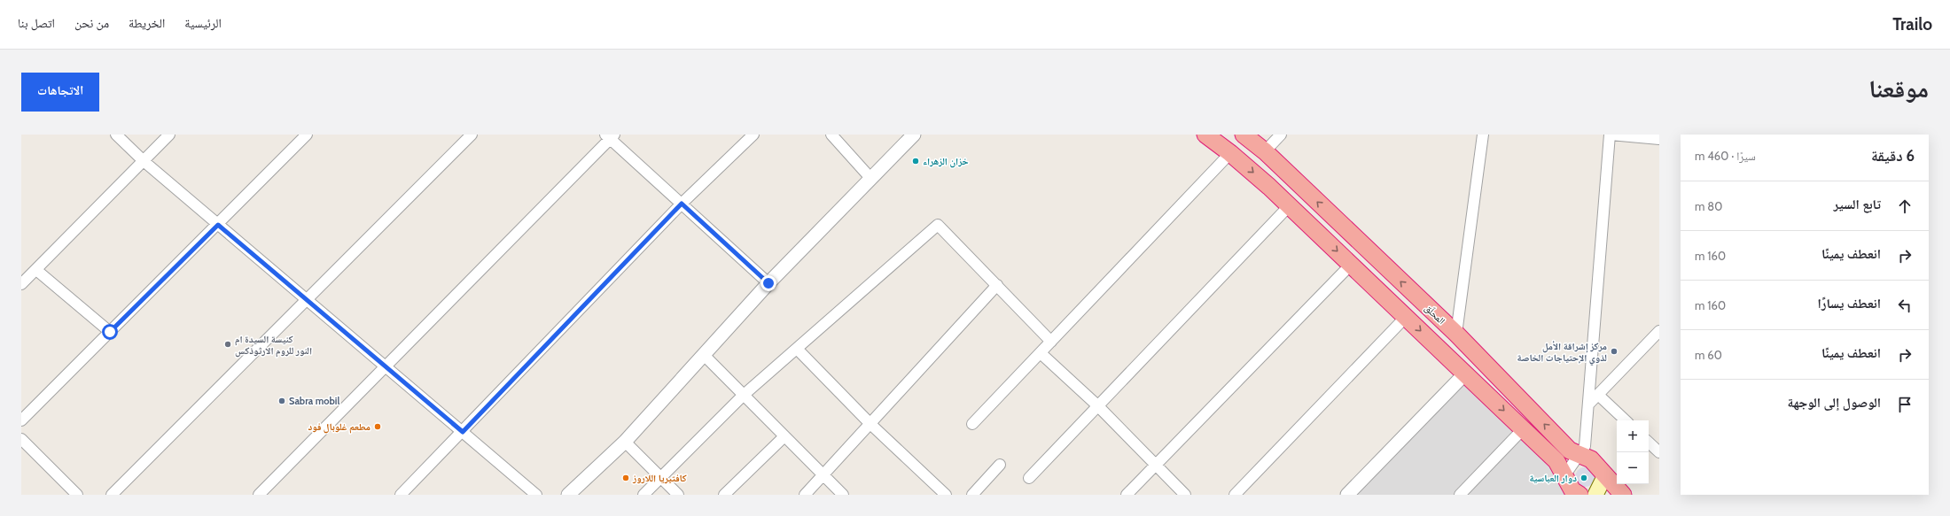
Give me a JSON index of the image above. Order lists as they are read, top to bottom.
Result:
{
  "streets": {
    "highway": ["المحلّق"]
  },
  "places": [
    "خزان الزهراء",
    "كنيسة السيدة ام النور للروم الارثوذكس",
    "مركز إشراقة الأمل لذوي الإحتياجات الخاصة",
    "Sabra mobil",
    "مطعم غلوبال فود",
    "كافتيريا اللاروز",
    "دوار العباسية"
  ],
  "page": {
    "header": "Trailo",
    "nav": [
      "الرئيسية",
      "الخريطة",
      "من نحن",
      "اتصل بنا"
    ],
    "title": "موقعنا",
    "buttons": "الاتجاهات",
    "heading": ["6 دقيقة", "سيرًا · 460 m"],
    "list": [
      ["تابع السير", "80 m"],
      ["انعطف يمينًا", "160 m"],
      ["انعطف يسارًا", "160 m"],
      ["انعطف يمينًا", "60 m"],
      "الوصول إلى الوجهة"
    ],
    "map_buttons": ["+", "−"]
  }
}
